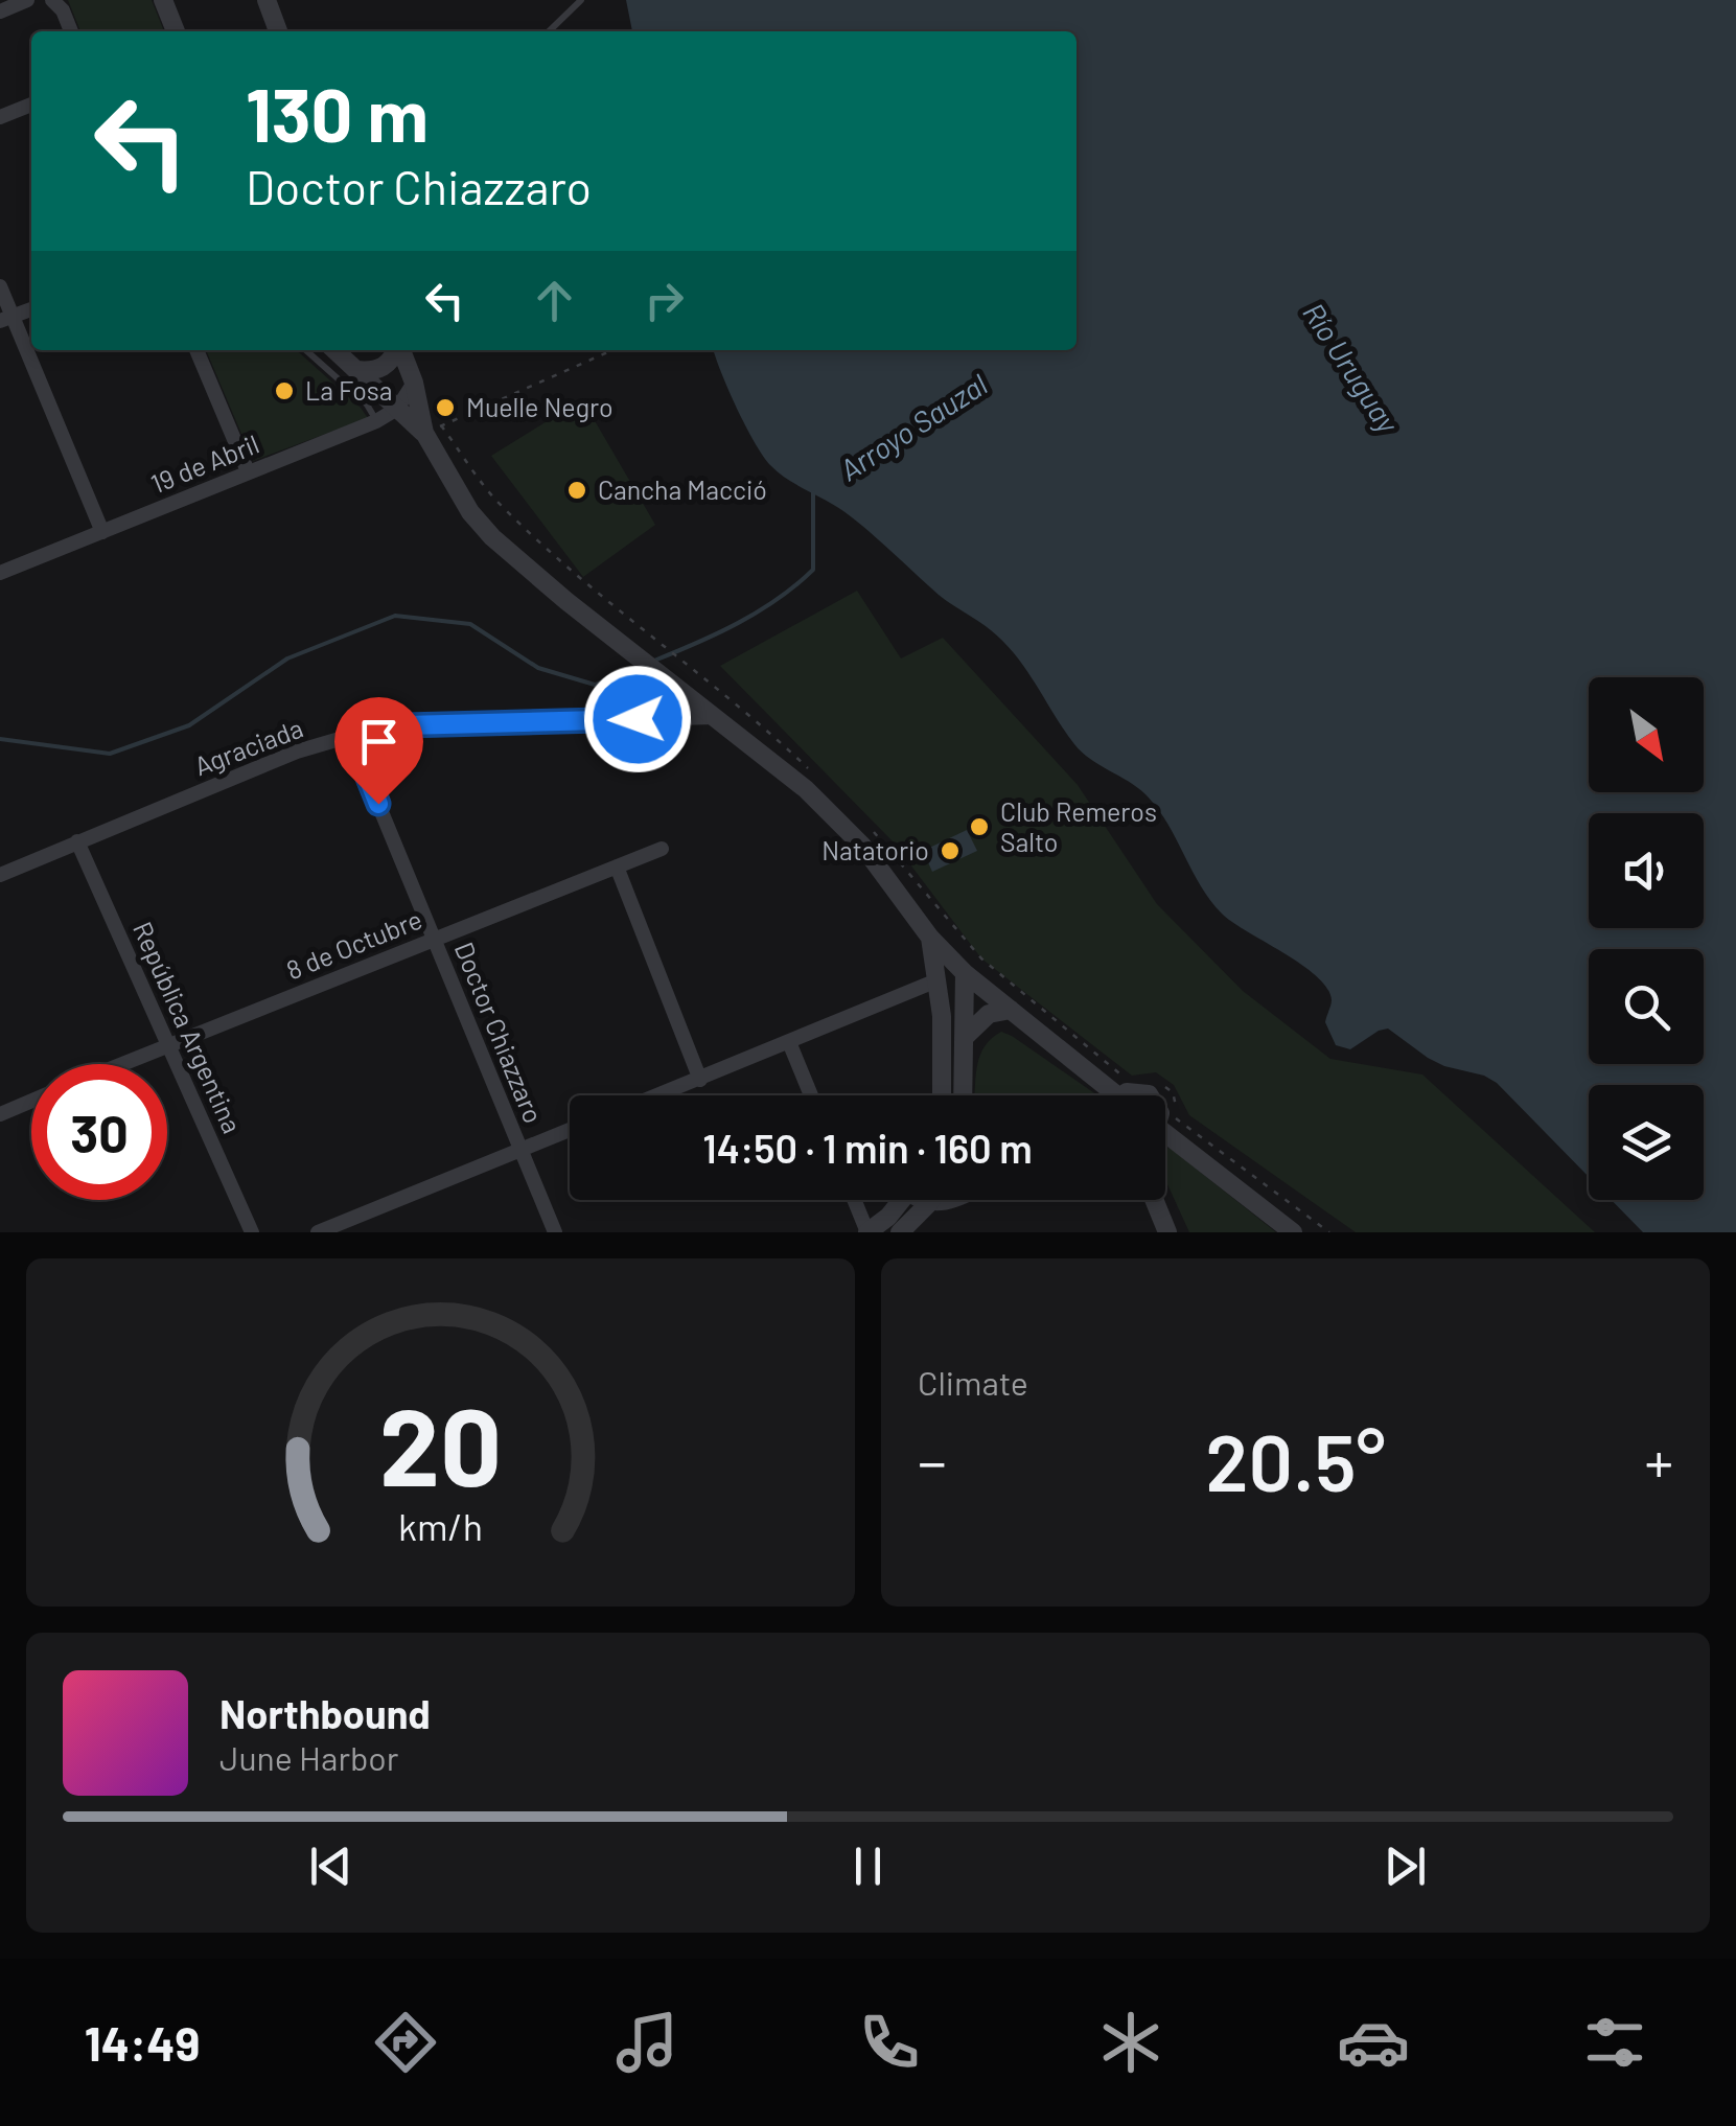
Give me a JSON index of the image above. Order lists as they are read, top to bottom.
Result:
{
  "streets": {
    "street": [
      "19 de Abril",
      "Agraciada",
      "8 de Octubre",
      "República Argentina",
      "Doctor Chiazzaro"
    ]
  },
  "crossings": [
    ["Agraciada", "República Argentina"],
    ["Agraciada", "Doctor Chiazzaro"],
    ["8 de Octubre", "República Argentina"],
    ["8 de Octubre", "Doctor Chiazzaro"]
  ],
  "water": ["Río Uruguay", "Arroyo Sauzal"],
  "places": [
    "La Fosa",
    "Muelle Negro",
    "Cancha Macció",
    "Club Remeros Salto",
    "Natatorio"
  ],
  "north": "bottom right",
  "page": {
    "turn": ["130 m", "Doctor Chiazzaro"],
    "limit": "30",
    "trip": "14:50 · 1 min · 160 m",
    "tile": "Climate",
    "heat": ["−", "20.5°", "+"],
    "song": ["Northbound", "June Harbor"],
    "tabs": "14:49",
    "gauge": ["20", "km/h"]
  }
}
